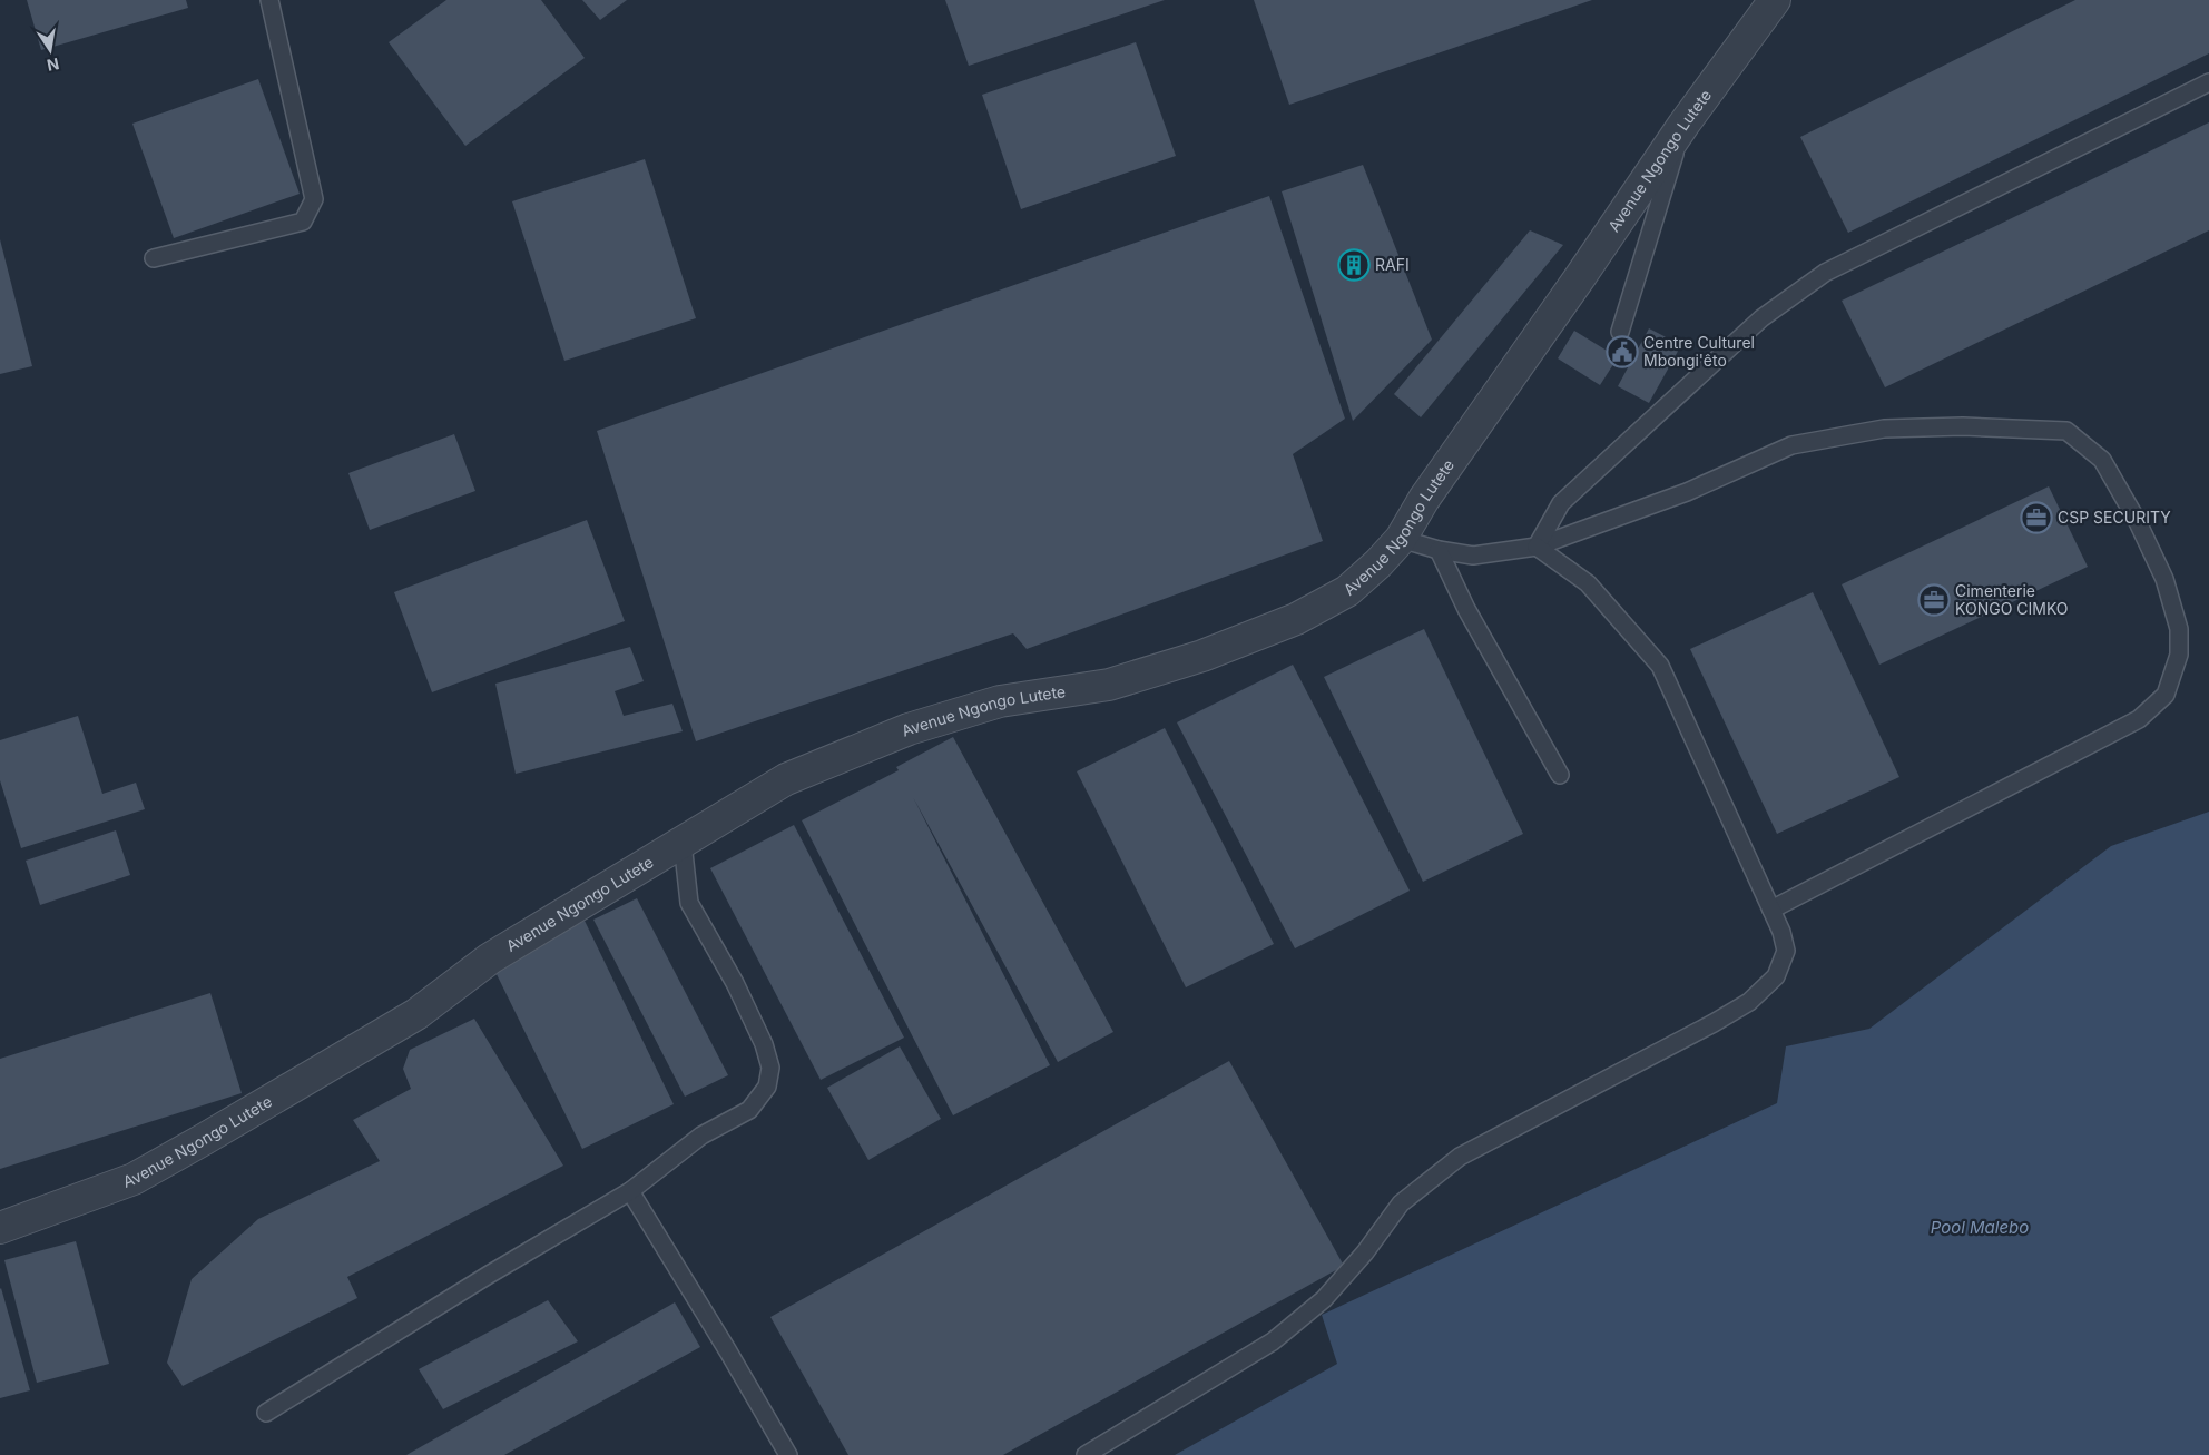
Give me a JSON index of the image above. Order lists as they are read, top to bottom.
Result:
{
  "streets": {
    "street": ["Avenue Ngongo Lutete"]
  },
  "water": ["Pool Malebo"],
  "places": {
    "building": ["RAFI"],
    "public building": ["Centre Culturel Mbongi'êto"],
    "office": ["CSP SECURITY", "Cimenterie KONGO CIMKO"]
  },
  "north": "bottom"
}
